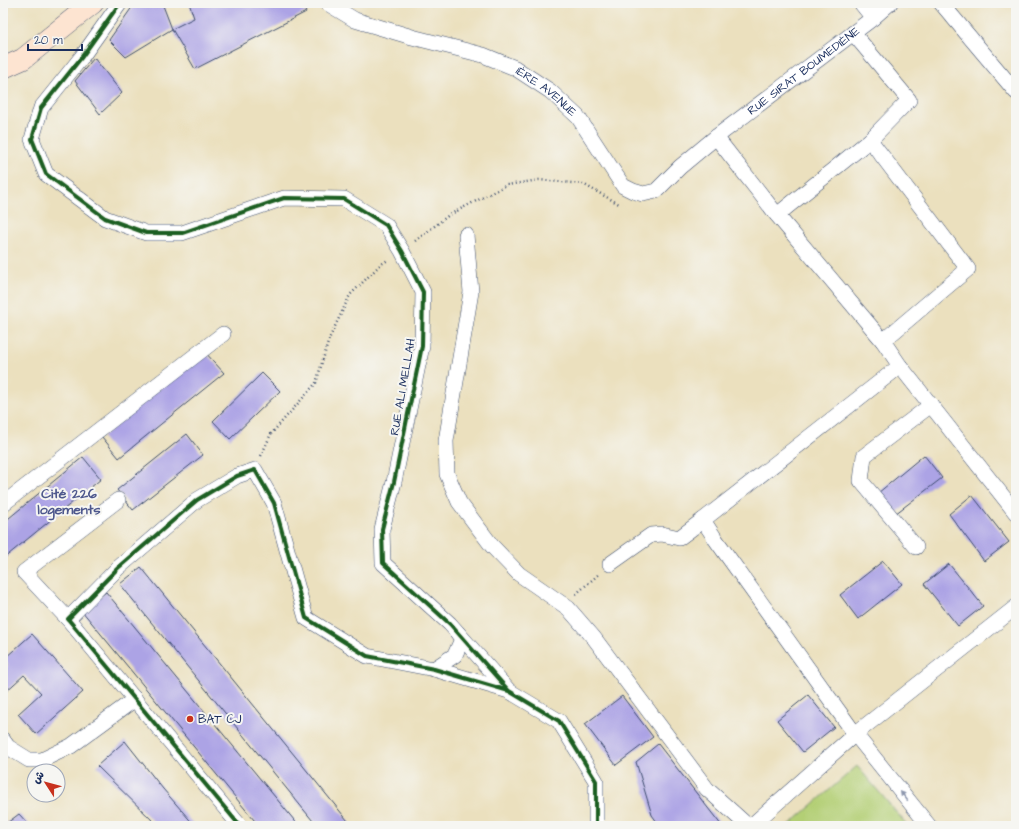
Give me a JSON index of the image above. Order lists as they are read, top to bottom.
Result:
{
  "streets": {
    "street": ["RUE SIRAT BOUMEDIÈNE", "1ÈRE AVENUE", "RUE ALI MELLAH"]
  },
  "crossings": [
    ["RUE SIRAT BOUMEDIÈNE", "1ÈRE AVENUE"]
  ],
  "districts": ["Cité 226 logements"],
  "places": ["BAT CJ"],
  "scale_bar": "20 m",
  "north": "top left"
}
